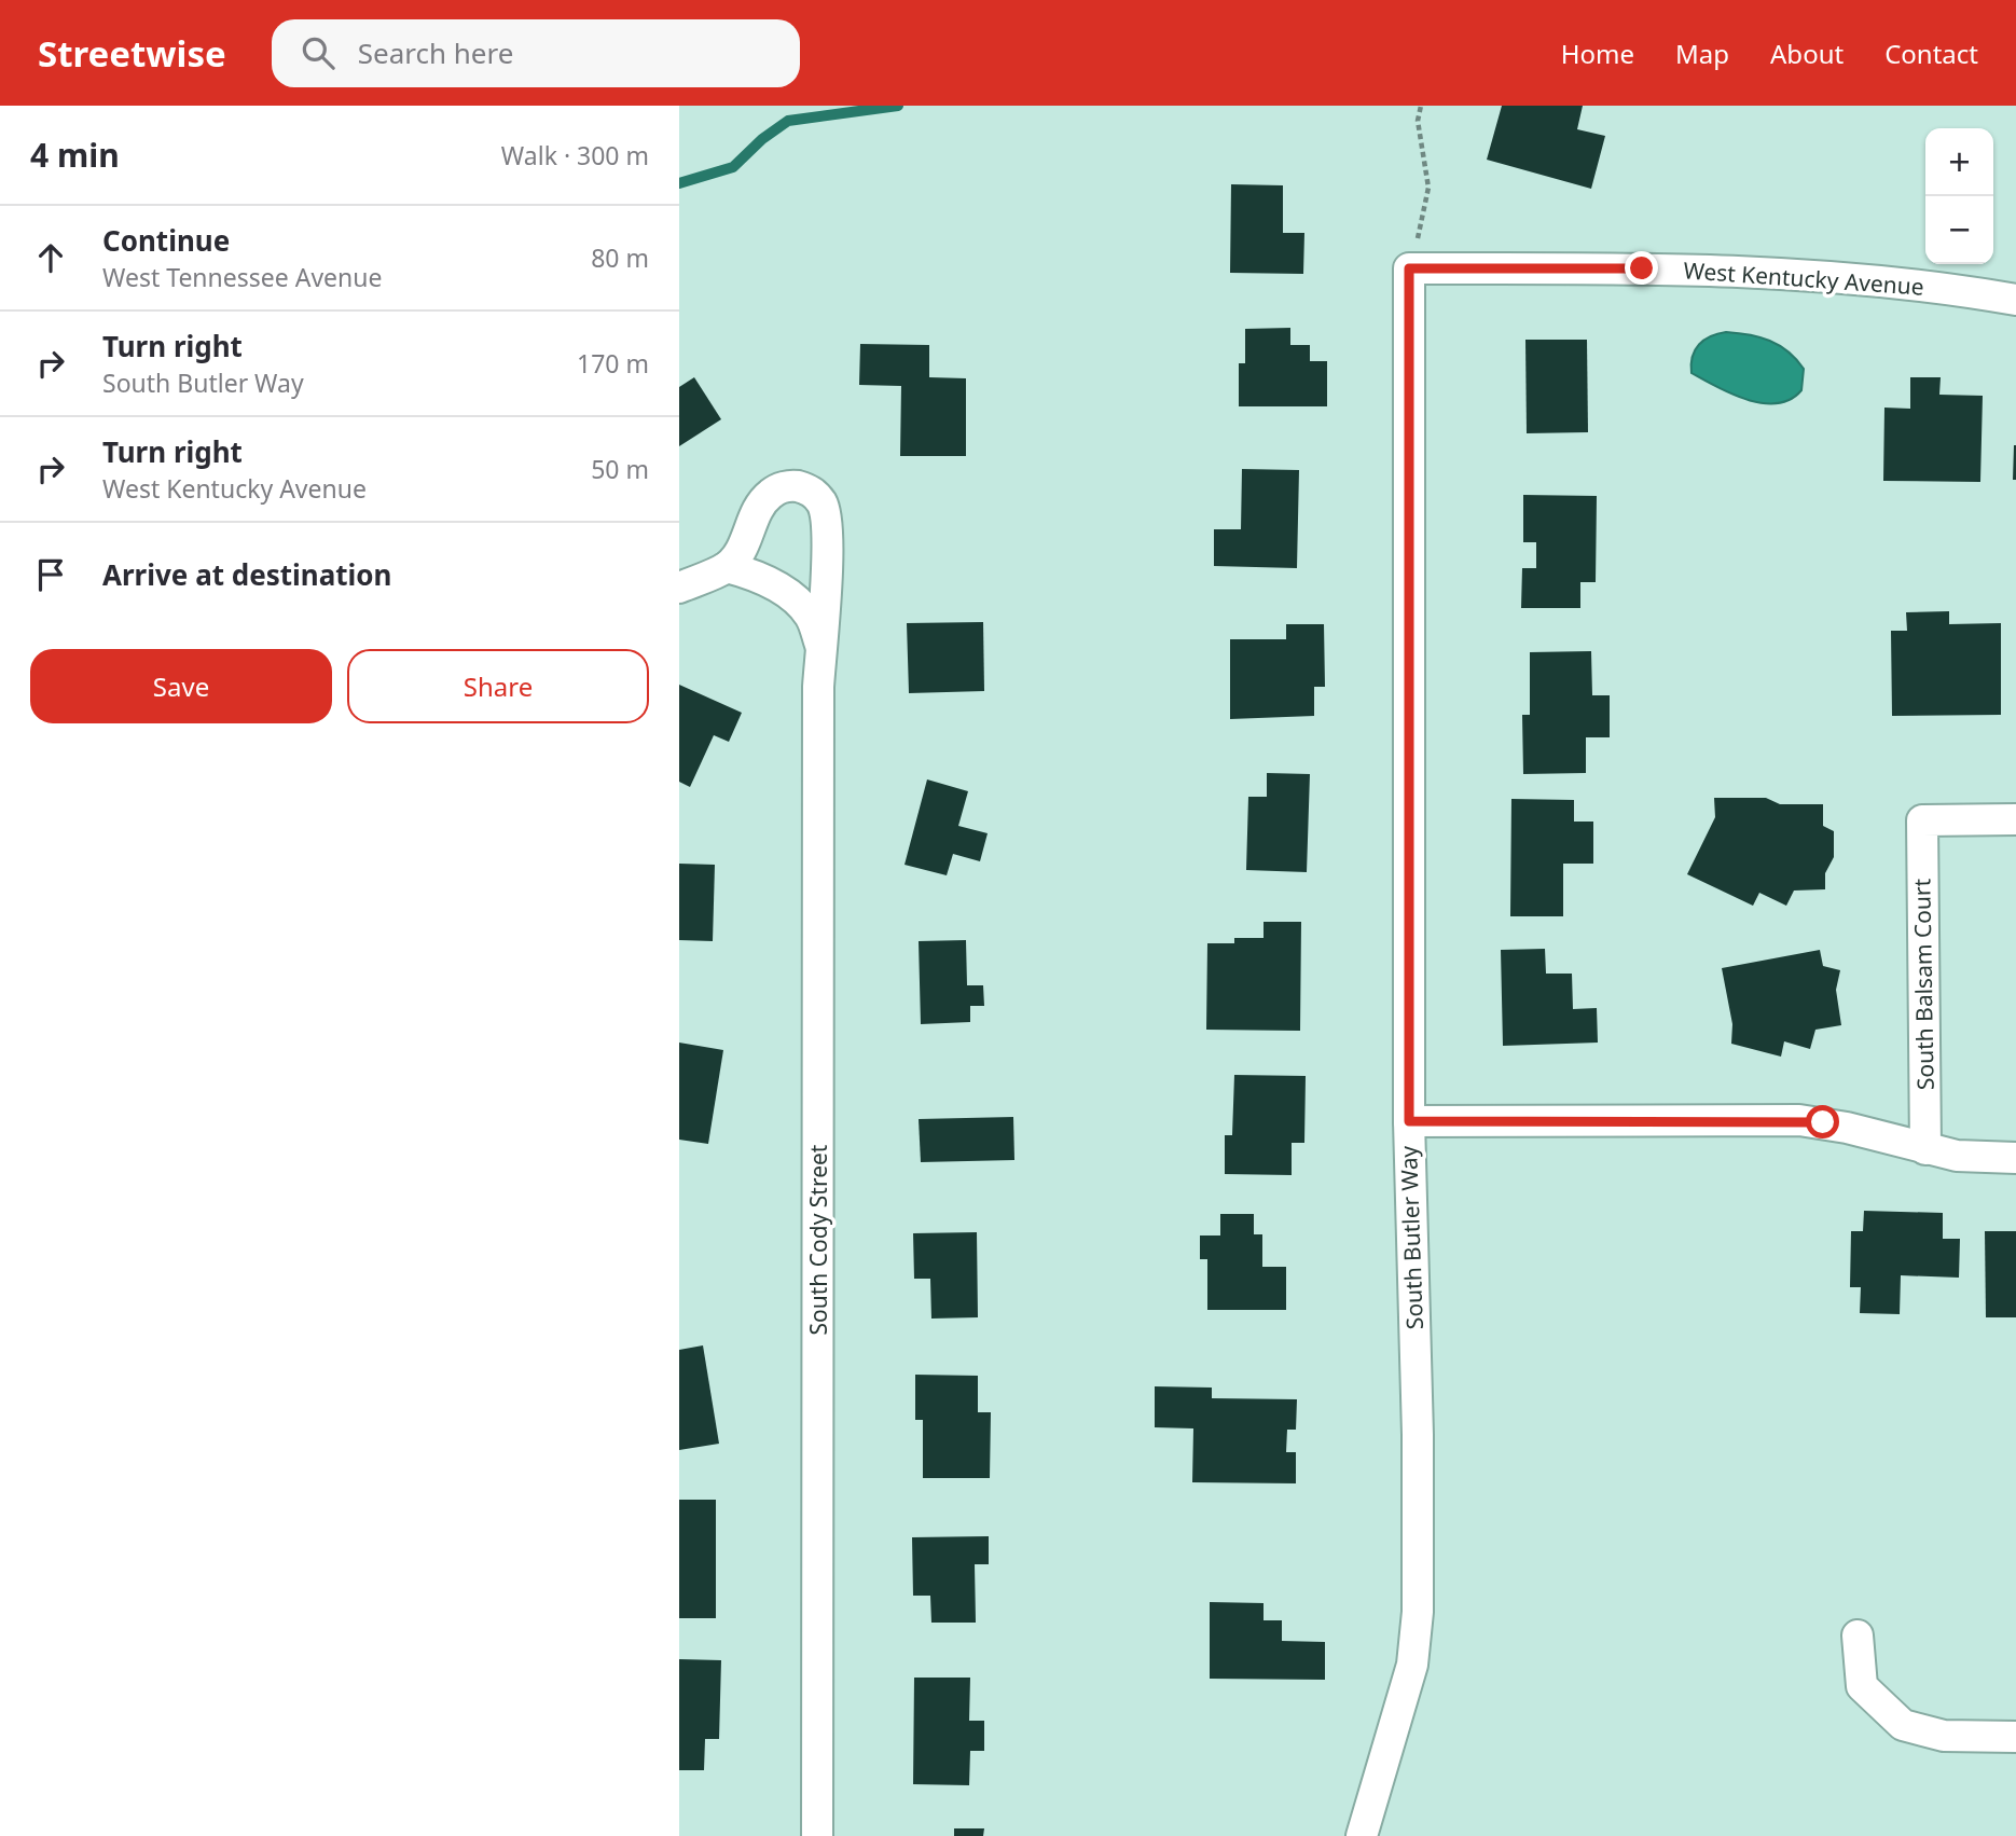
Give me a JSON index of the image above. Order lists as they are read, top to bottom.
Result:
{
  "streets": {
    "street": [
      "West Kentucky Avenue",
      "South Balsam Court",
      "South Butler Way",
      "South Cody Street"
    ]
  },
  "crossings": [
    ["West Kentucky Avenue", "South Butler Way"]
  ],
  "page": {
    "header": "Streetwise",
    "search": "Search here",
    "nav": [
      "Home",
      "Map",
      "About",
      "Contact"
    ],
    "heading": ["4 min", "Walk · 300 m"],
    "map_buttons": ["+", "−"],
    "list": [
      ["Continue", "West Tennessee Avenue", "80 m"],
      ["Turn right", "South Butler Way", "170 m"],
      ["Turn right", "West Kentucky Avenue", "50 m"],
      "Arrive at destination"
    ],
    "buttons": ["Save", "Share"]
  }
}
